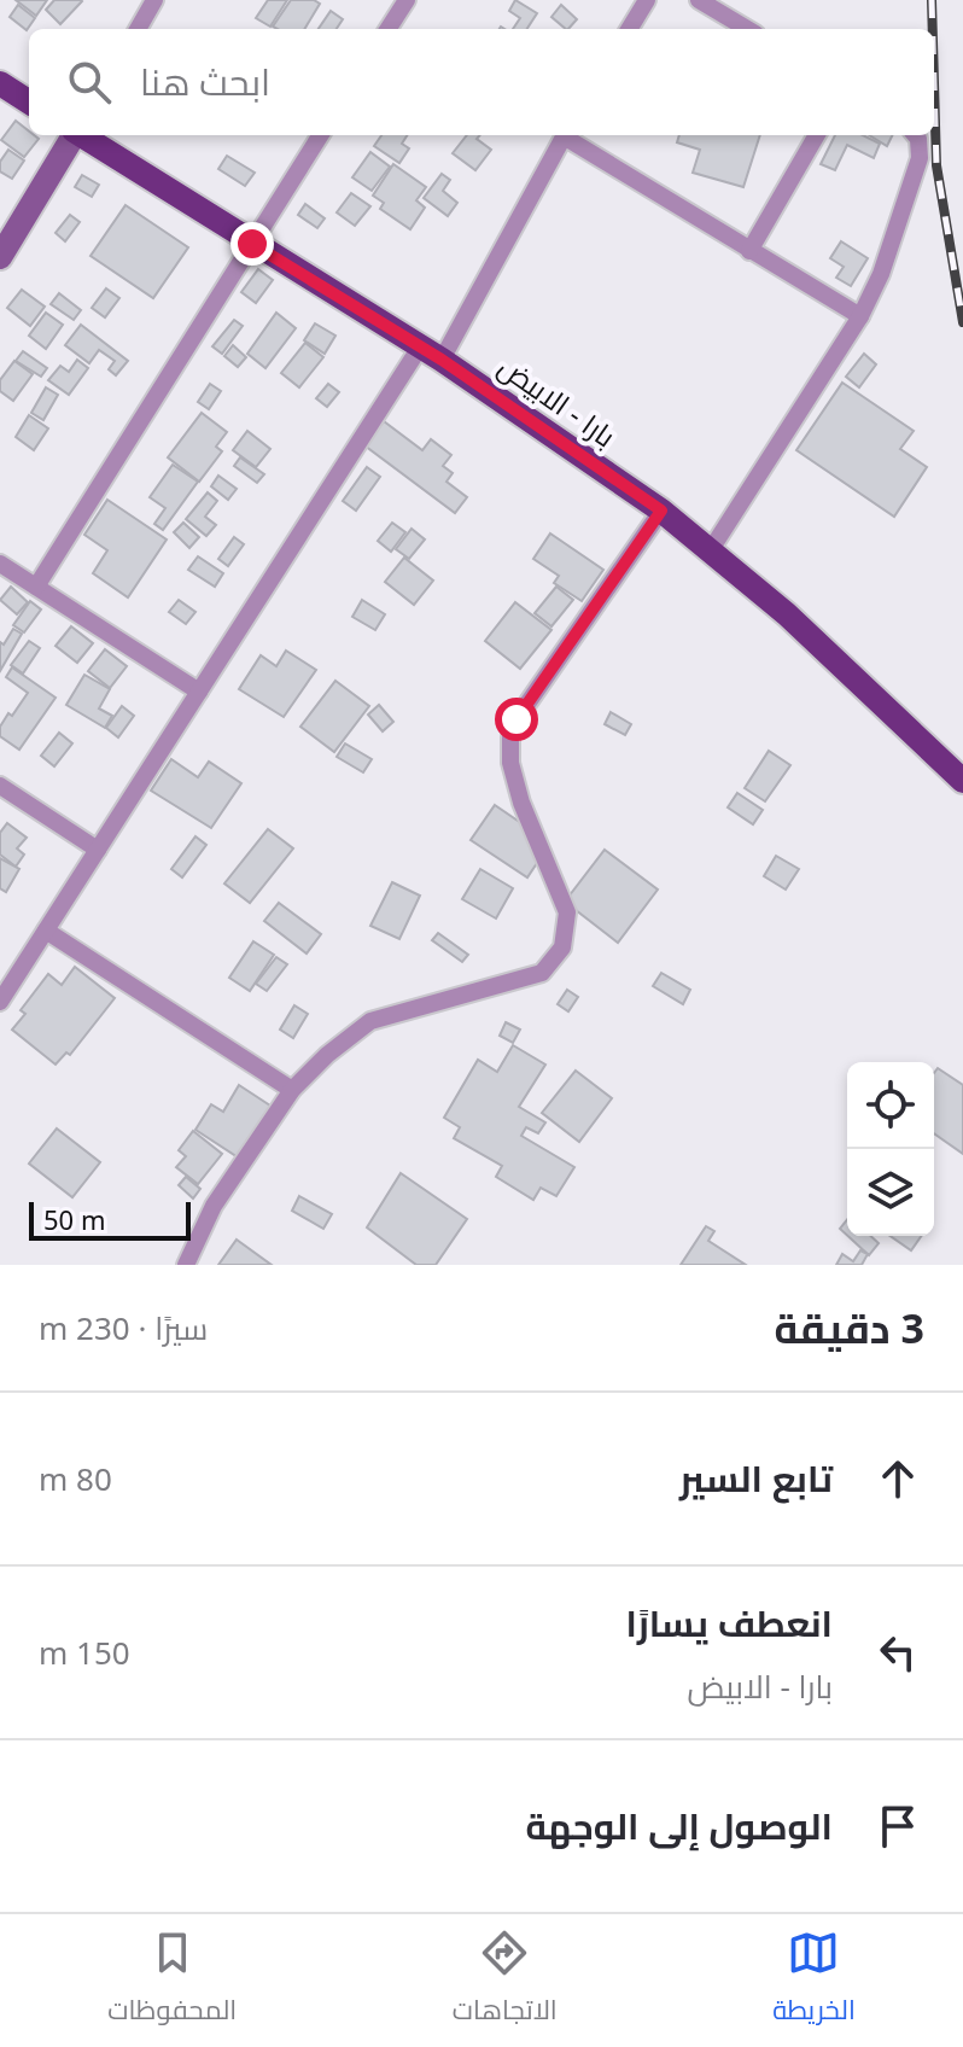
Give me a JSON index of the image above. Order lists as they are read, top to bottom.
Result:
{
  "streets": {
    "main road": ["بارا - الابيض"]
  },
  "scale_bar": "50 m",
  "page": {
    "search": "ابحث هنا",
    "scale": "50 m",
    "heading": ["3 دقيقة", "سيرًا · 230 m"],
    "list": [
      ["تابع السير", "80 m"],
      ["انعطف يسارًا", "بارا - الابيض", "150 m"],
      "الوصول إلى الوجهة"
    ],
    "nav": ["الخريطة", "الاتجاهات", "المحفوظات"]
  }
}
